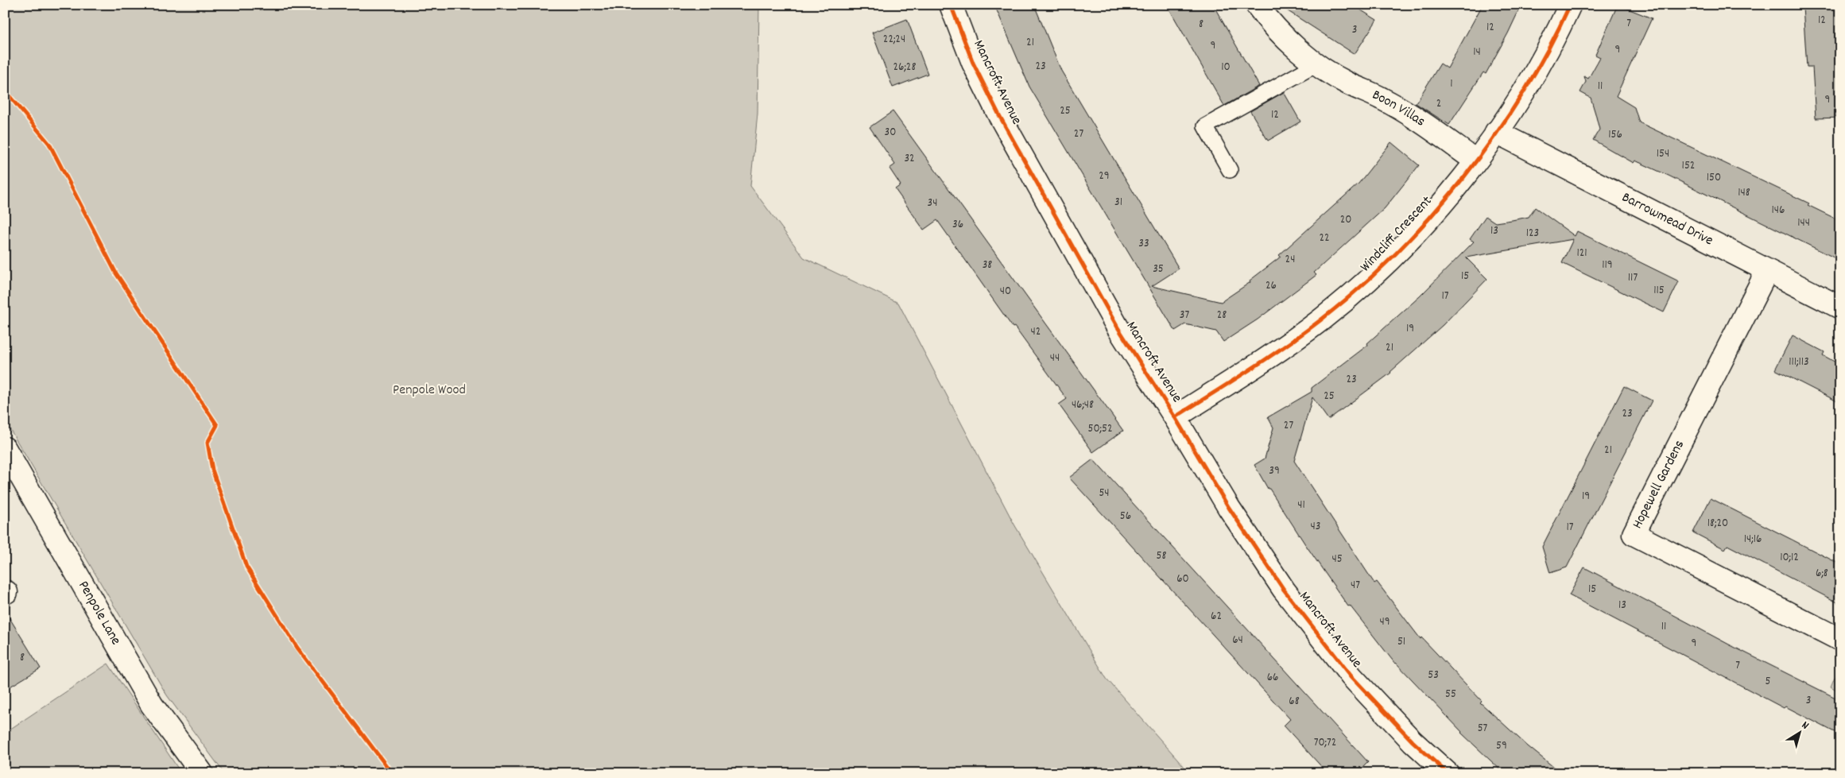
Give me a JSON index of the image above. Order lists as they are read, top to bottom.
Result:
{
  "streets": {
    "street": [
      "Mancroft Avenue",
      "Boon Villas",
      "Barrowmead Drive",
      "Windcliff Crescent",
      "Hopewell Gardens",
      "Penpole Lane"
    ]
  },
  "crossings": [
    ["Mancroft Avenue", "Windcliff Crescent"],
    ["Boon Villas", "Windcliff Crescent"],
    ["Barrowmead Drive", "Windcliff Crescent"],
    ["Barrowmead Drive", "Hopewell Gardens"]
  ],
  "parks": ["Penpole Wood"],
  "house_numbers": [
    "12",
    "7",
    "8",
    "12",
    "3",
    "22;24",
    "21",
    "9",
    "9",
    "14",
    "23",
    "26;28",
    "10",
    "1",
    "11",
    "9",
    "2",
    "25",
    "12",
    "30",
    "27",
    "156",
    "154",
    "32",
    "152",
    "29",
    "150",
    "148",
    "31",
    "34",
    "146",
    "20",
    "144",
    "36",
    "13",
    "123",
    "22",
    "33",
    "121",
    "24",
    "38",
    "119",
    "35",
    "15",
    "117",
    "26",
    "115",
    "40",
    "17",
    "37",
    "28",
    "19",
    "42",
    "21",
    "44",
    "111;113",
    "23",
    "25",
    "46;48",
    "23",
    "27",
    "50;52",
    "21",
    "39",
    "54",
    "19",
    "41",
    "56",
    "18;20",
    "43",
    "17",
    "14;16",
    "58",
    "10;12",
    "45",
    "6;8",
    "60",
    "47",
    "15",
    "13",
    "62",
    "49",
    "11",
    "64",
    "51",
    "9",
    "8",
    "7",
    "53",
    "66",
    "5",
    "55",
    "3",
    "68",
    "57",
    "70;72",
    "59"
  ],
  "north": "top right"
}
